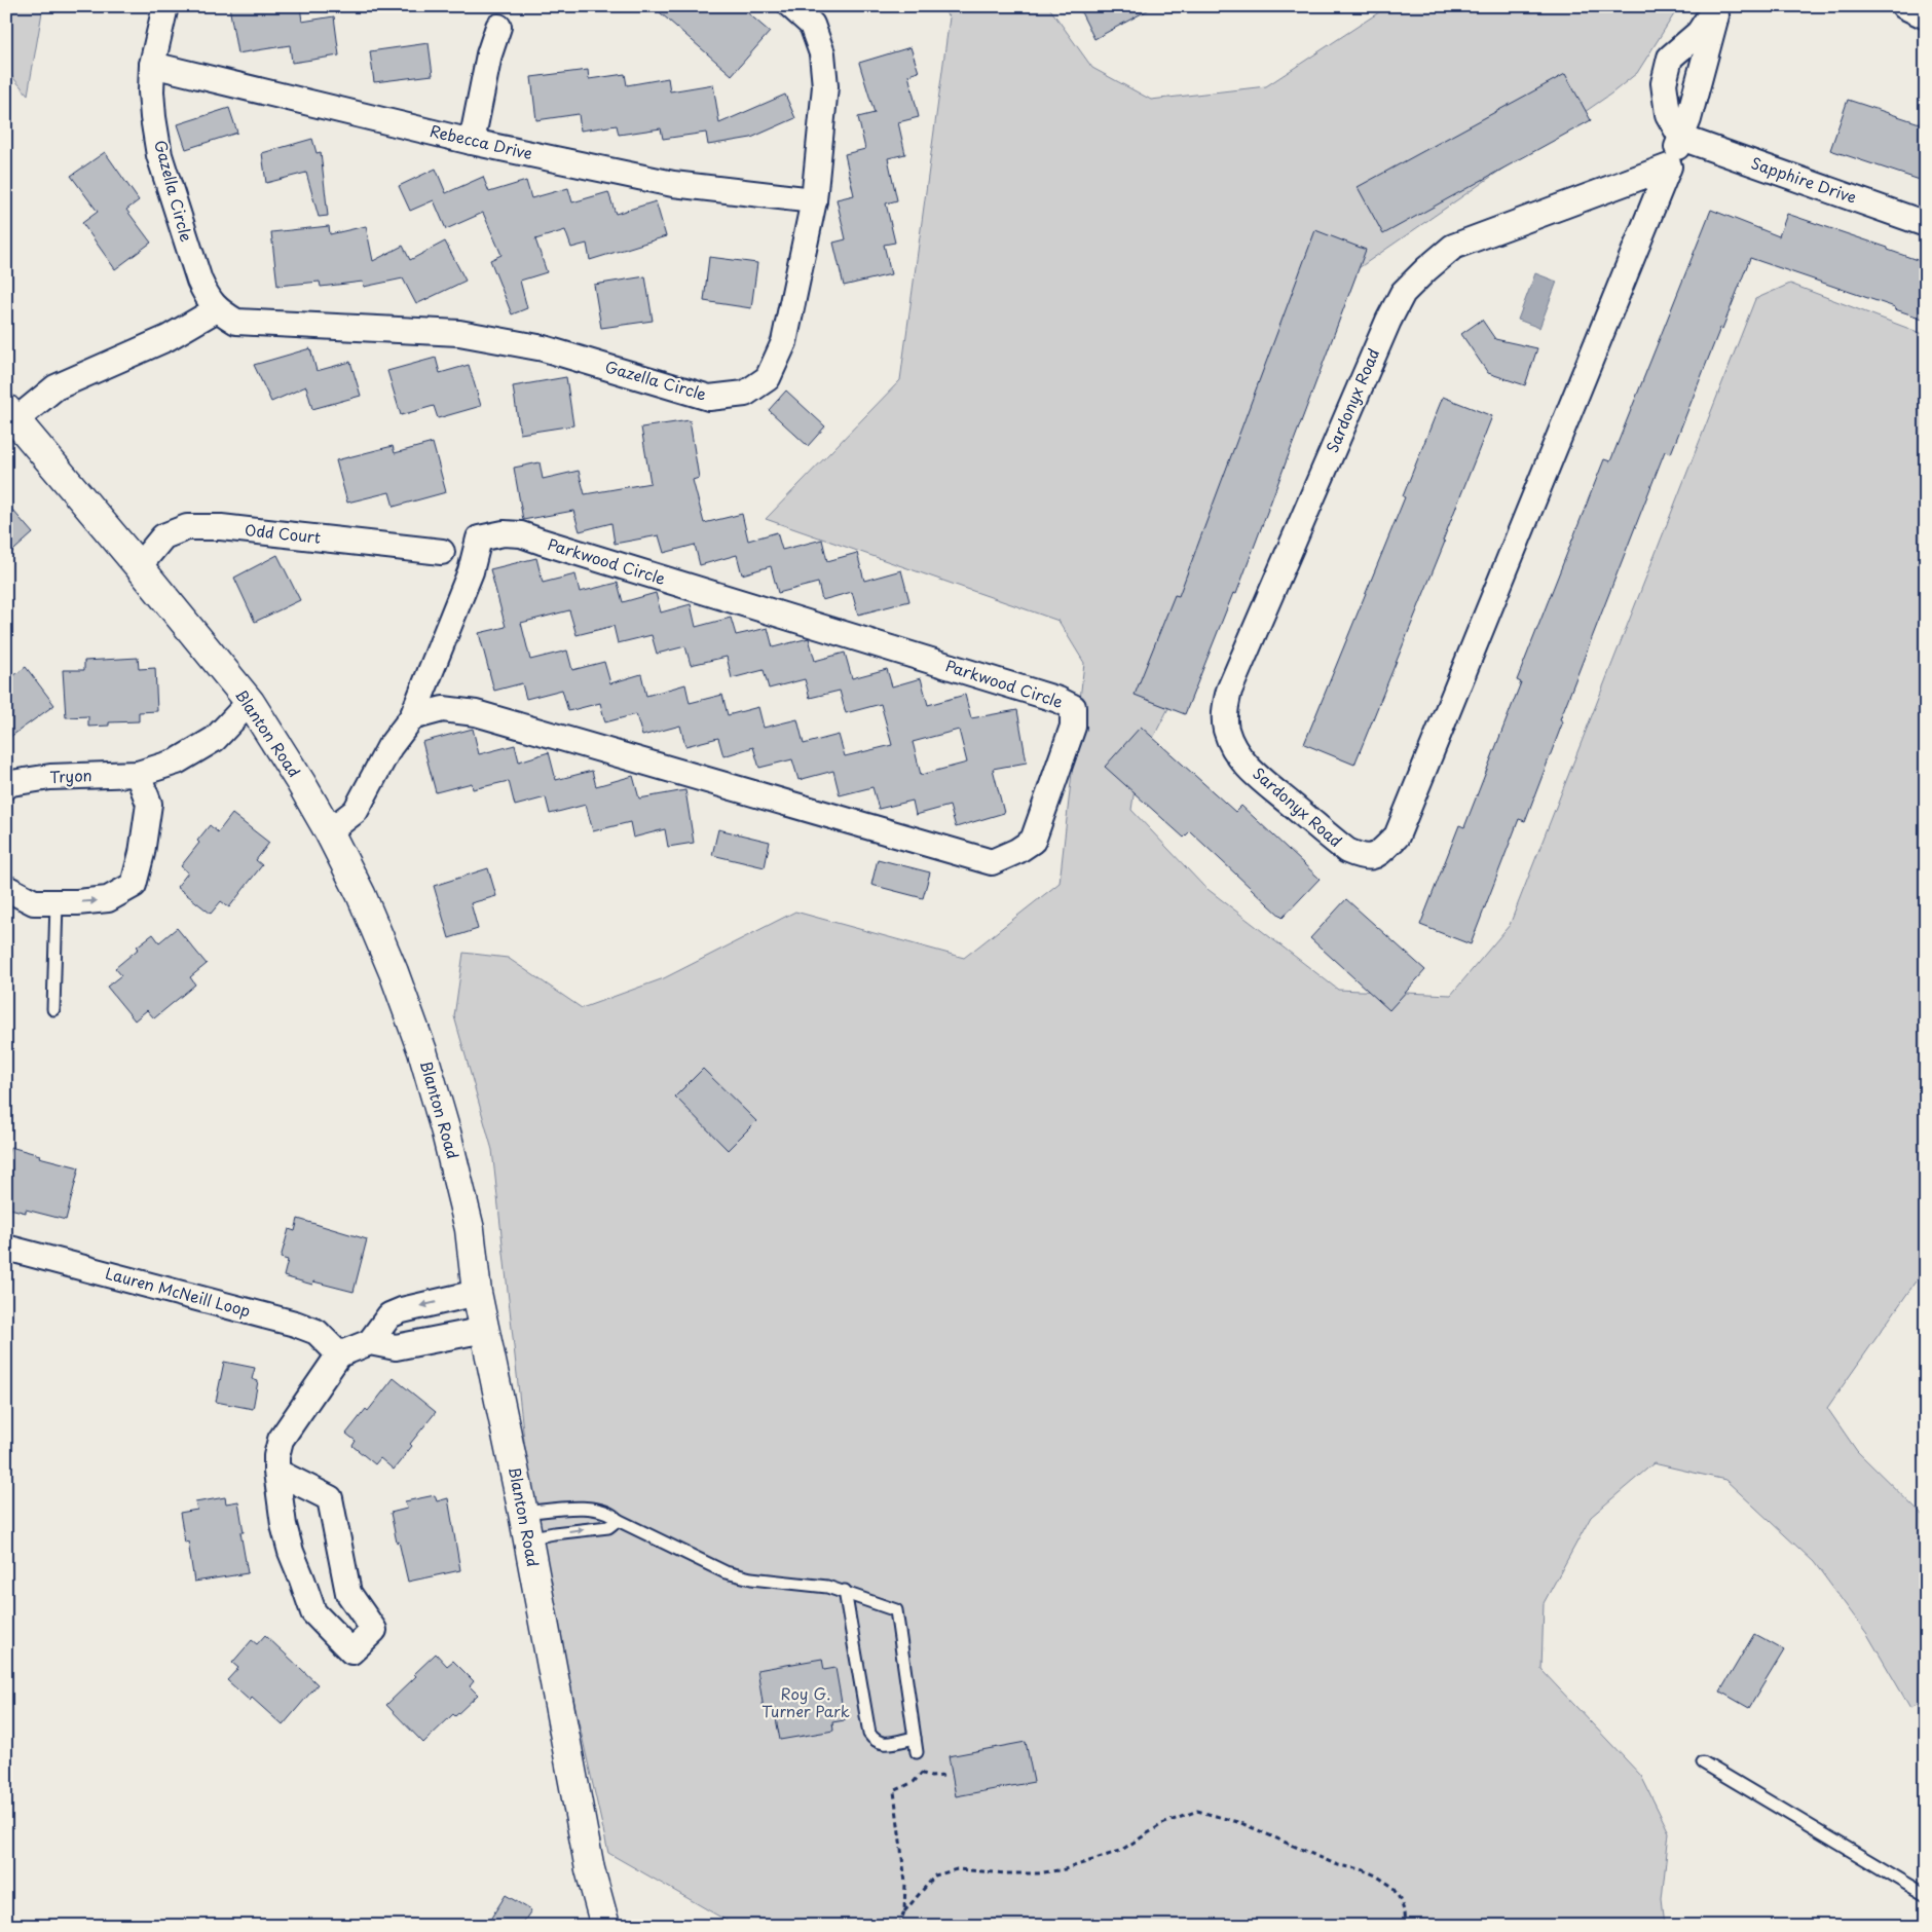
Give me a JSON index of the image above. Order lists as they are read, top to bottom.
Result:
{
  "streets": {
    "street": [
      "Rebecca Drive",
      "Sapphire Drive",
      "Gazella Circle",
      "Sardonyx Road",
      "Odd Court",
      "Parkwood Circle",
      "Blanton Road",
      "Tryon",
      "Lauren McNeill Loop"
    ]
  },
  "crossings": [
    ["Rebecca Drive", "Gazella Circle"],
    ["Sapphire Drive", "Sardonyx Road"],
    ["Odd Court", "Blanton Road"],
    ["Parkwood Circle", "Blanton Road"],
    ["Blanton Road", "Tryon"]
  ],
  "parks": ["Roy G. Turner Park"]
}
